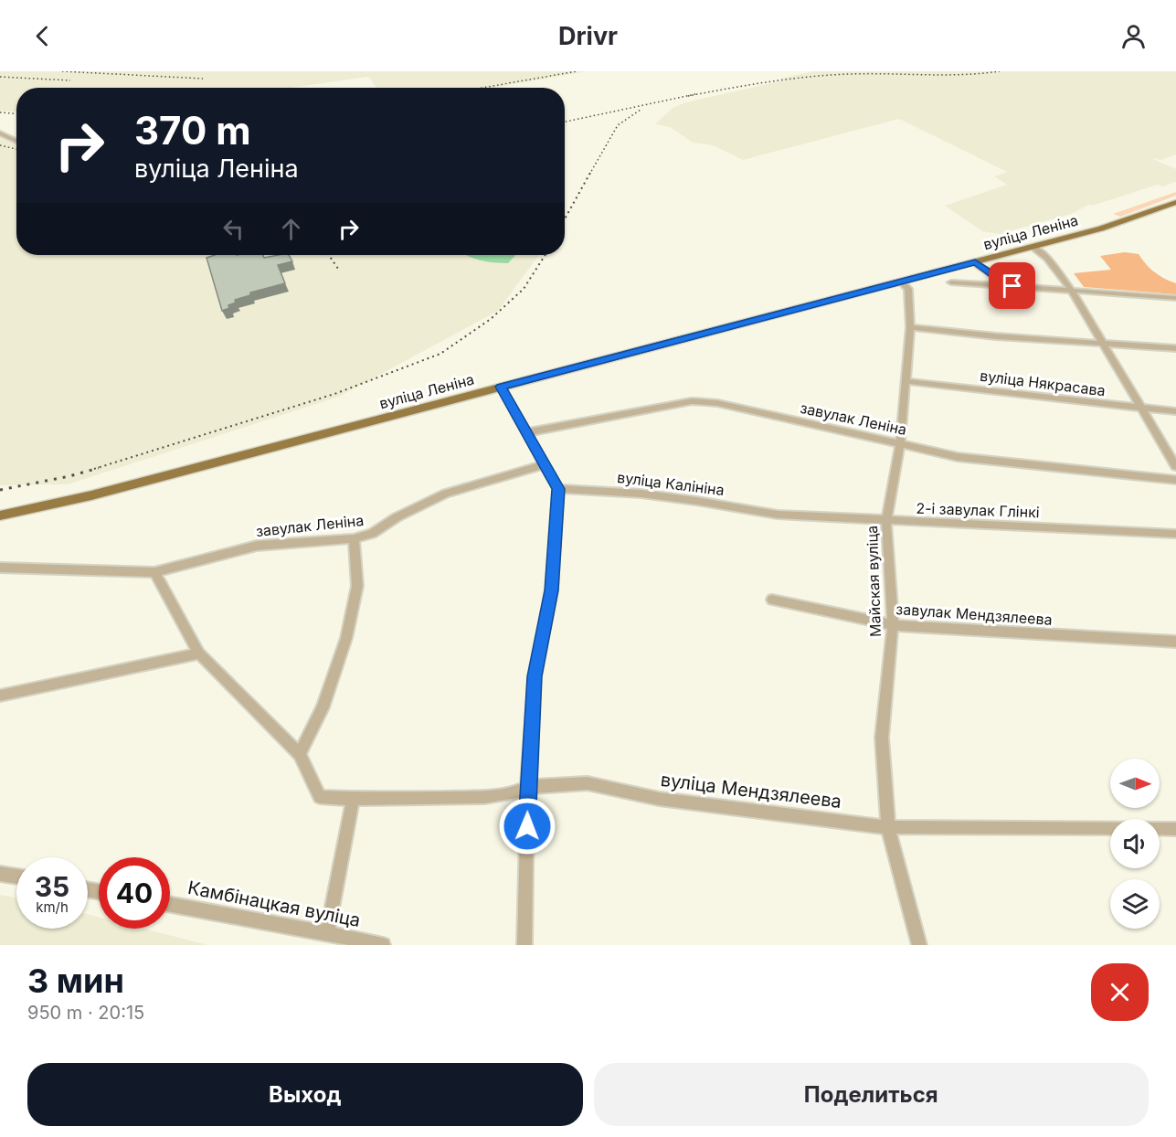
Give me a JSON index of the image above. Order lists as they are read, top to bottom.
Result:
{
  "streets": {
    "main road": ["вуліца Леніна"],
    "street": [
      "вуліца Някрасава",
      "завулак Леніна",
      "вуліца Калініна",
      "2-і завулак Глінкі",
      "Майская вуліца",
      "завулак Мендзялеева",
      "вуліца Мендзялеева",
      "Камбінацкая вуліца"
    ]
  },
  "crossings": [
    ["вуліца Леніна", "Майская вуліца"],
    ["вуліца Някрасава", "Майская вуліца"],
    ["завулак Леніна", "Майская вуліца"],
    ["завулак Леніна", "вуліца Мендзялеева"],
    ["вуліца Калініна", "2-і завулак Глінкі"],
    ["2-і завулак Глінкі", "Майская вуліца"],
    ["Майская вуліца", "завулак Мендзялеева"],
    ["Майская вуліца", "вуліца Мендзялеева"]
  ],
  "north": "right",
  "page": {
    "header": "Drivr",
    "turn": ["370 m", "вуліца Леніна"],
    "speed": "35 km/h",
    "limit": "40",
    "heading": ["3 мин", "950 m · 20:15"],
    "buttons": ["Выход", "Поделиться"]
  }
}
